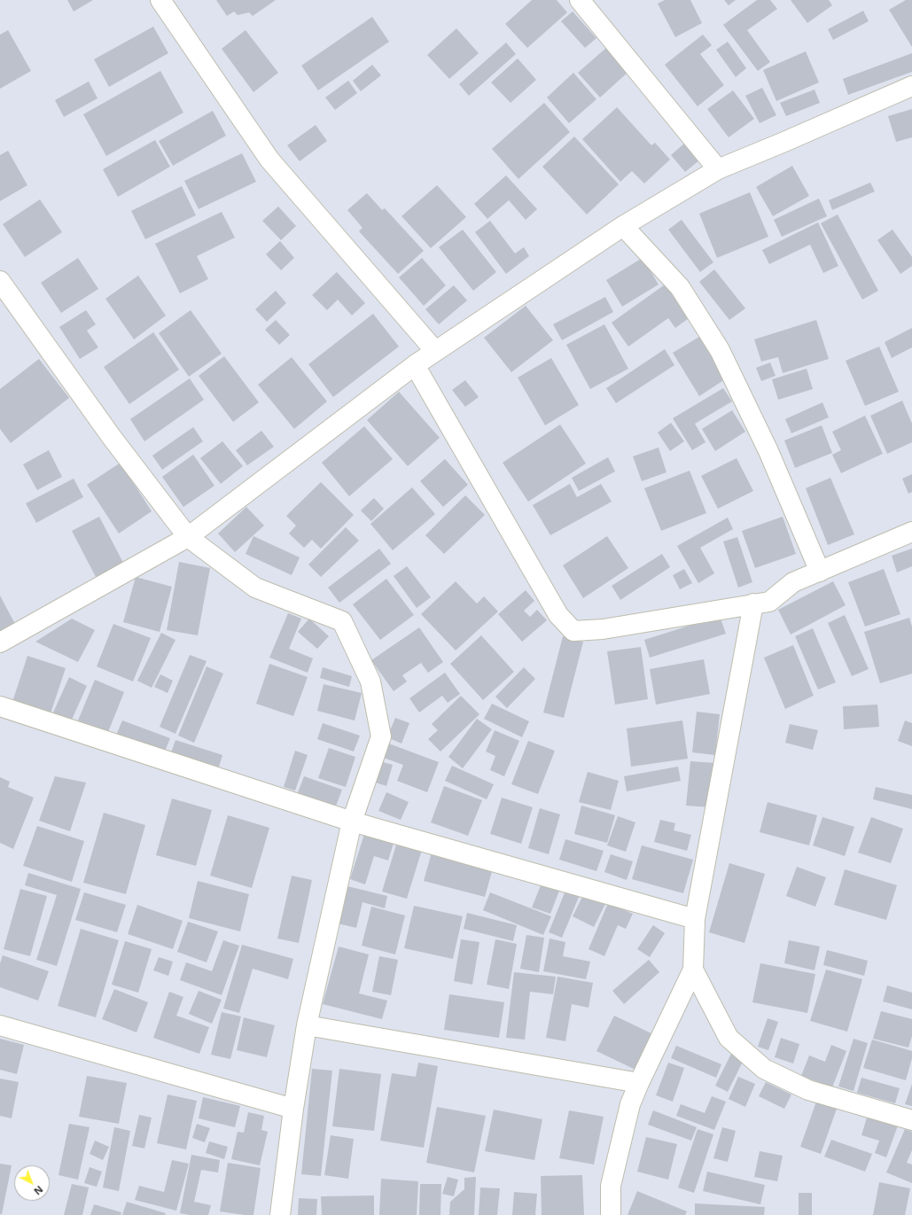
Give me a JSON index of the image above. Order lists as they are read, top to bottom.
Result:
{
  "north": "bottom right"
}
